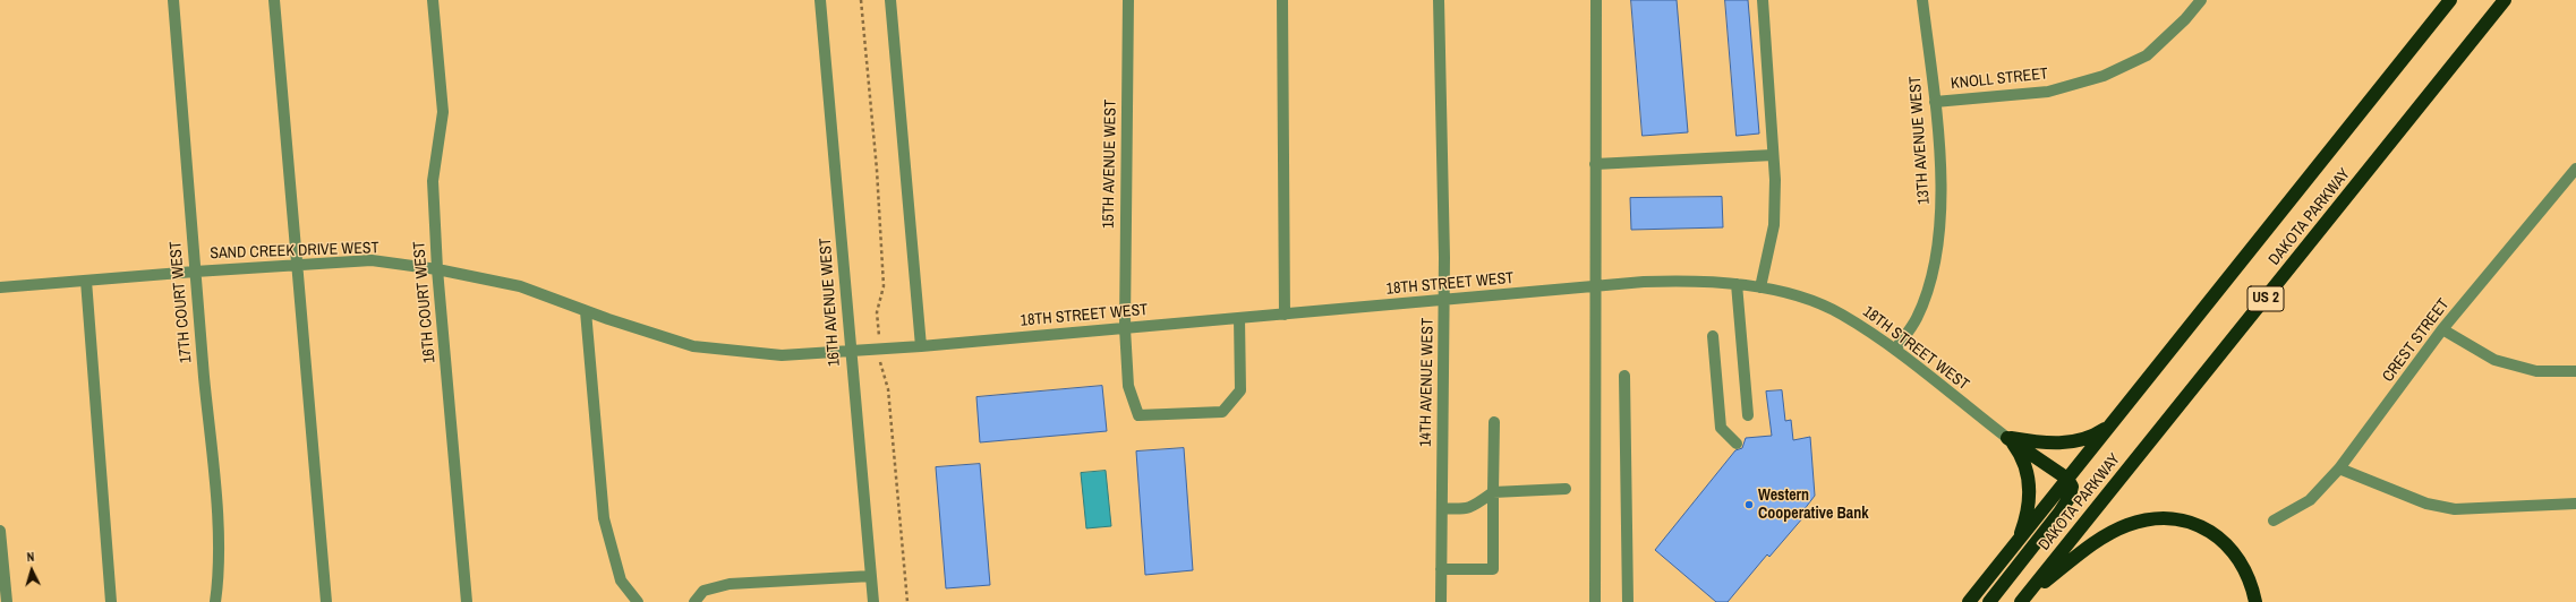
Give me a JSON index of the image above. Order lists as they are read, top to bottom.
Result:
{
  "streets": {
    "highway": ["DAKOTA PARKWAY", "US 2"],
    "street": [
      "KNOLL STREET",
      "13TH AVENUE WEST",
      "15TH AVENUE WEST",
      "SAND CREEK DRIVE WEST",
      "18TH STREET WEST",
      "17TH COURT WEST",
      "16TH COURT WEST",
      "16TH AVENUE WEST",
      "CREST STREET",
      "14TH AVENUE WEST"
    ]
  },
  "crossings": [
    ["KNOLL STREET", "13TH AVENUE WEST"],
    ["13TH AVENUE WEST", "18TH STREET WEST"],
    ["15TH AVENUE WEST", "18TH STREET WEST"],
    ["SAND CREEK DRIVE WEST", "18TH STREET WEST"],
    ["SAND CREEK DRIVE WEST", "17TH COURT WEST"],
    ["SAND CREEK DRIVE WEST", "16TH COURT WEST"],
    ["SAND CREEK DRIVE WEST", "16TH AVENUE WEST"],
    ["18TH STREET WEST", "16TH AVENUE WEST"],
    ["18TH STREET WEST", "14TH AVENUE WEST"]
  ],
  "places": ["Western Cooperative Bank"],
  "north": "top"
}
